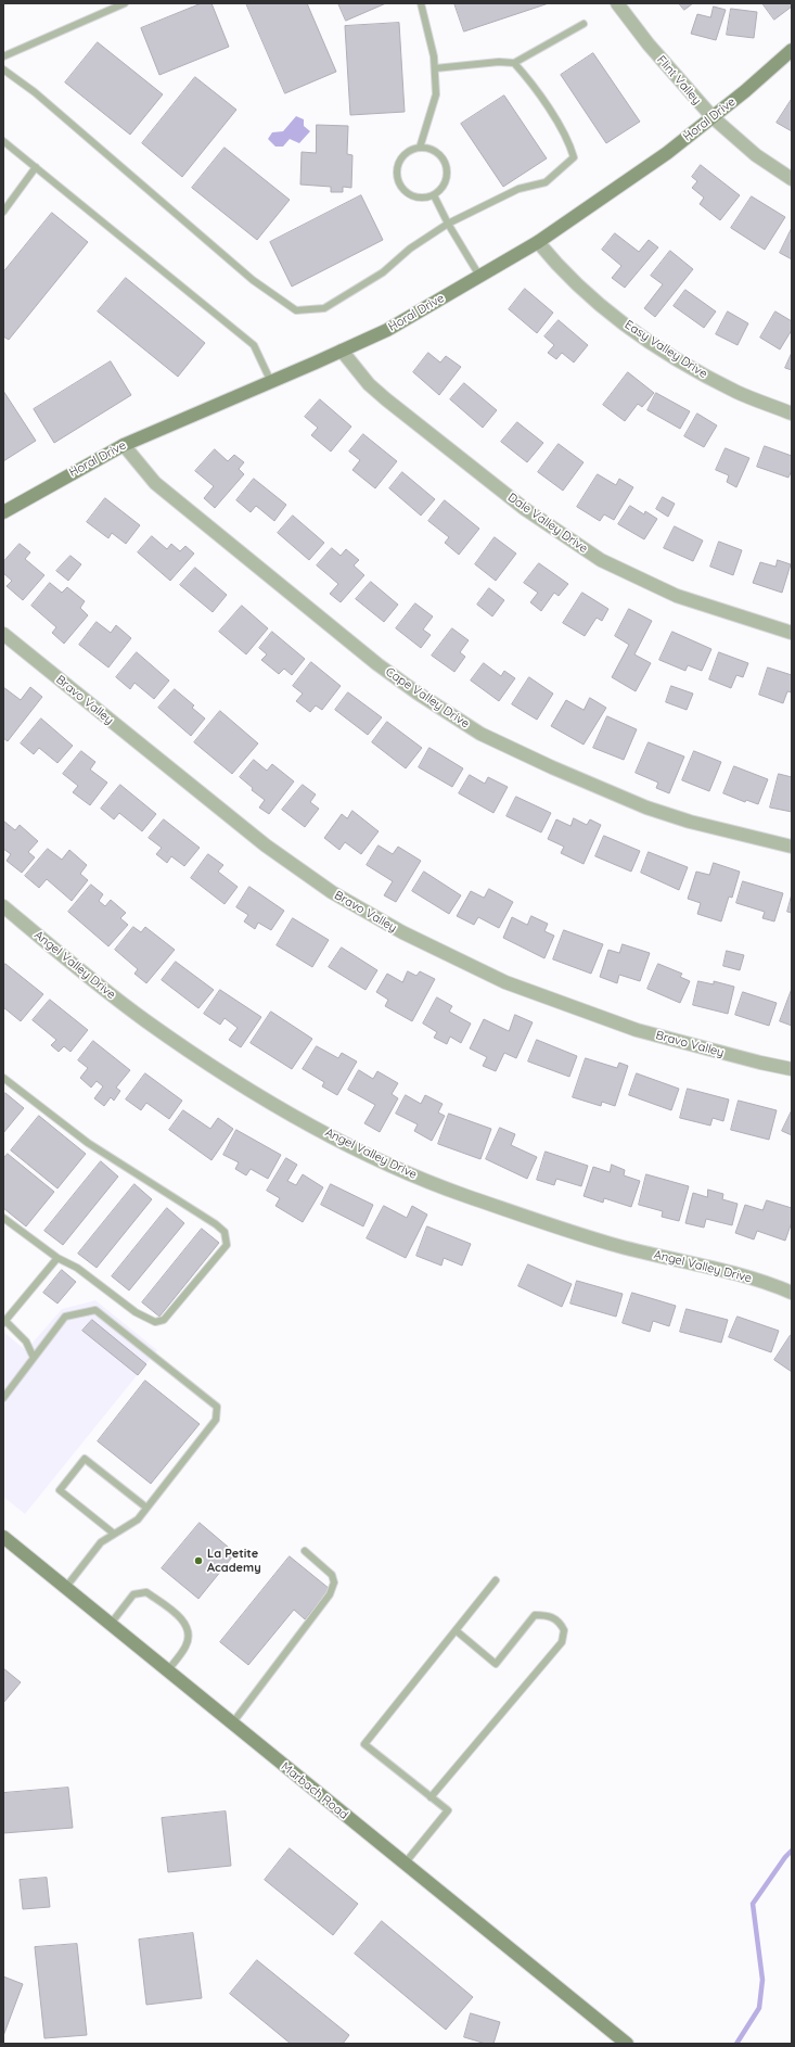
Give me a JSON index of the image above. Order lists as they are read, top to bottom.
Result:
{
  "streets": {
    "street": [
      "Flint Valley",
      "Horal Drive",
      "Easy Valley Drive",
      "Dale Valley Drive",
      "Cape Valley Drive",
      "Bravo Valley",
      "Angel Valley Drive",
      "Marbach Road"
    ]
  },
  "crossings": [
    ["Flint Valley", "Horal Drive"],
    ["Horal Drive", "Easy Valley Drive"],
    ["Horal Drive", "Dale Valley Drive"],
    ["Horal Drive", "Cape Valley Drive"]
  ],
  "places": ["La Petite Academy"]
}
